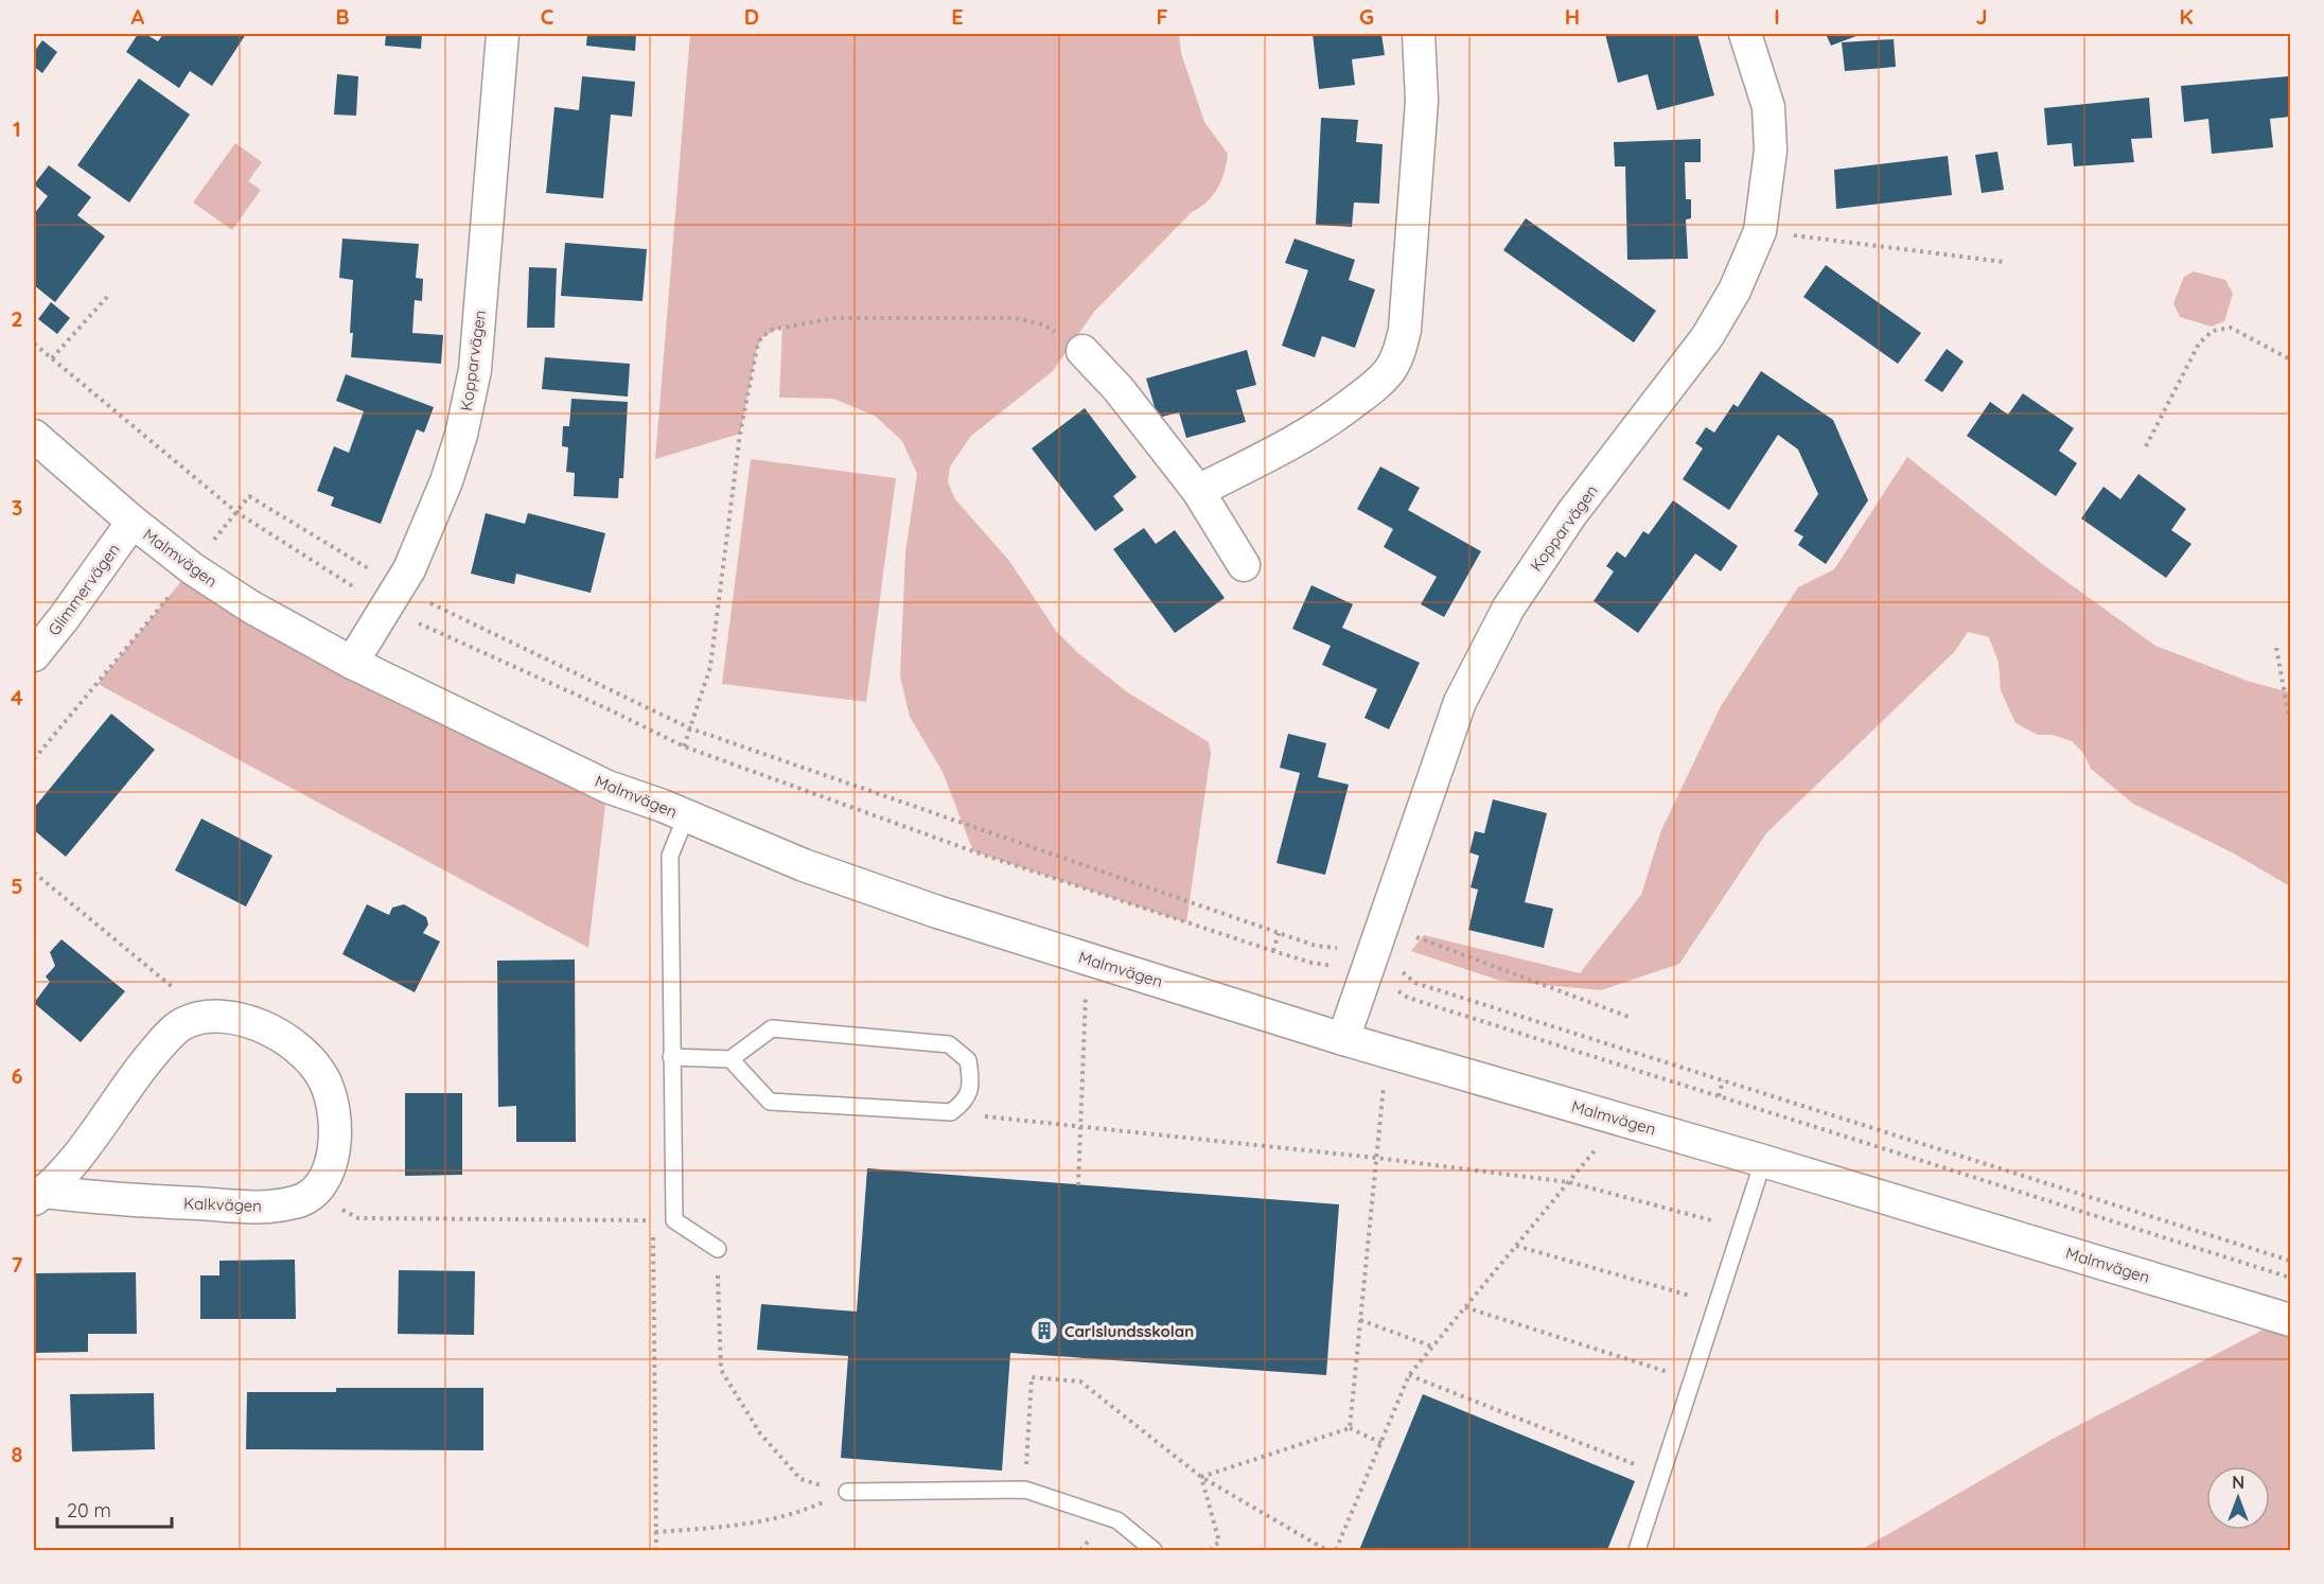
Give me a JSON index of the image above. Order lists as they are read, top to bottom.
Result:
{
  "streets": {
    "street": [
      "Kopparvägen",
      "Malmvägen",
      "Glimmervägen",
      "Kalkvägen"
    ]
  },
  "crossings": [
    ["Kopparvägen", "Malmvägen"],
    ["Malmvägen", "Glimmervägen"]
  ],
  "places": {
    "building": ["Carlslundsskolan"]
  },
  "scale_bar": "20 m",
  "north": "top",
  "grid": {
    "columns": [
      "A",
      "B",
      "C",
      "D",
      "E",
      "F",
      "G",
      "H",
      "I",
      "J",
      "K"
    ],
    "rows": [
      "1",
      "2",
      "3",
      "4",
      "5",
      "6",
      "7",
      "8"
    ]
  }
}
